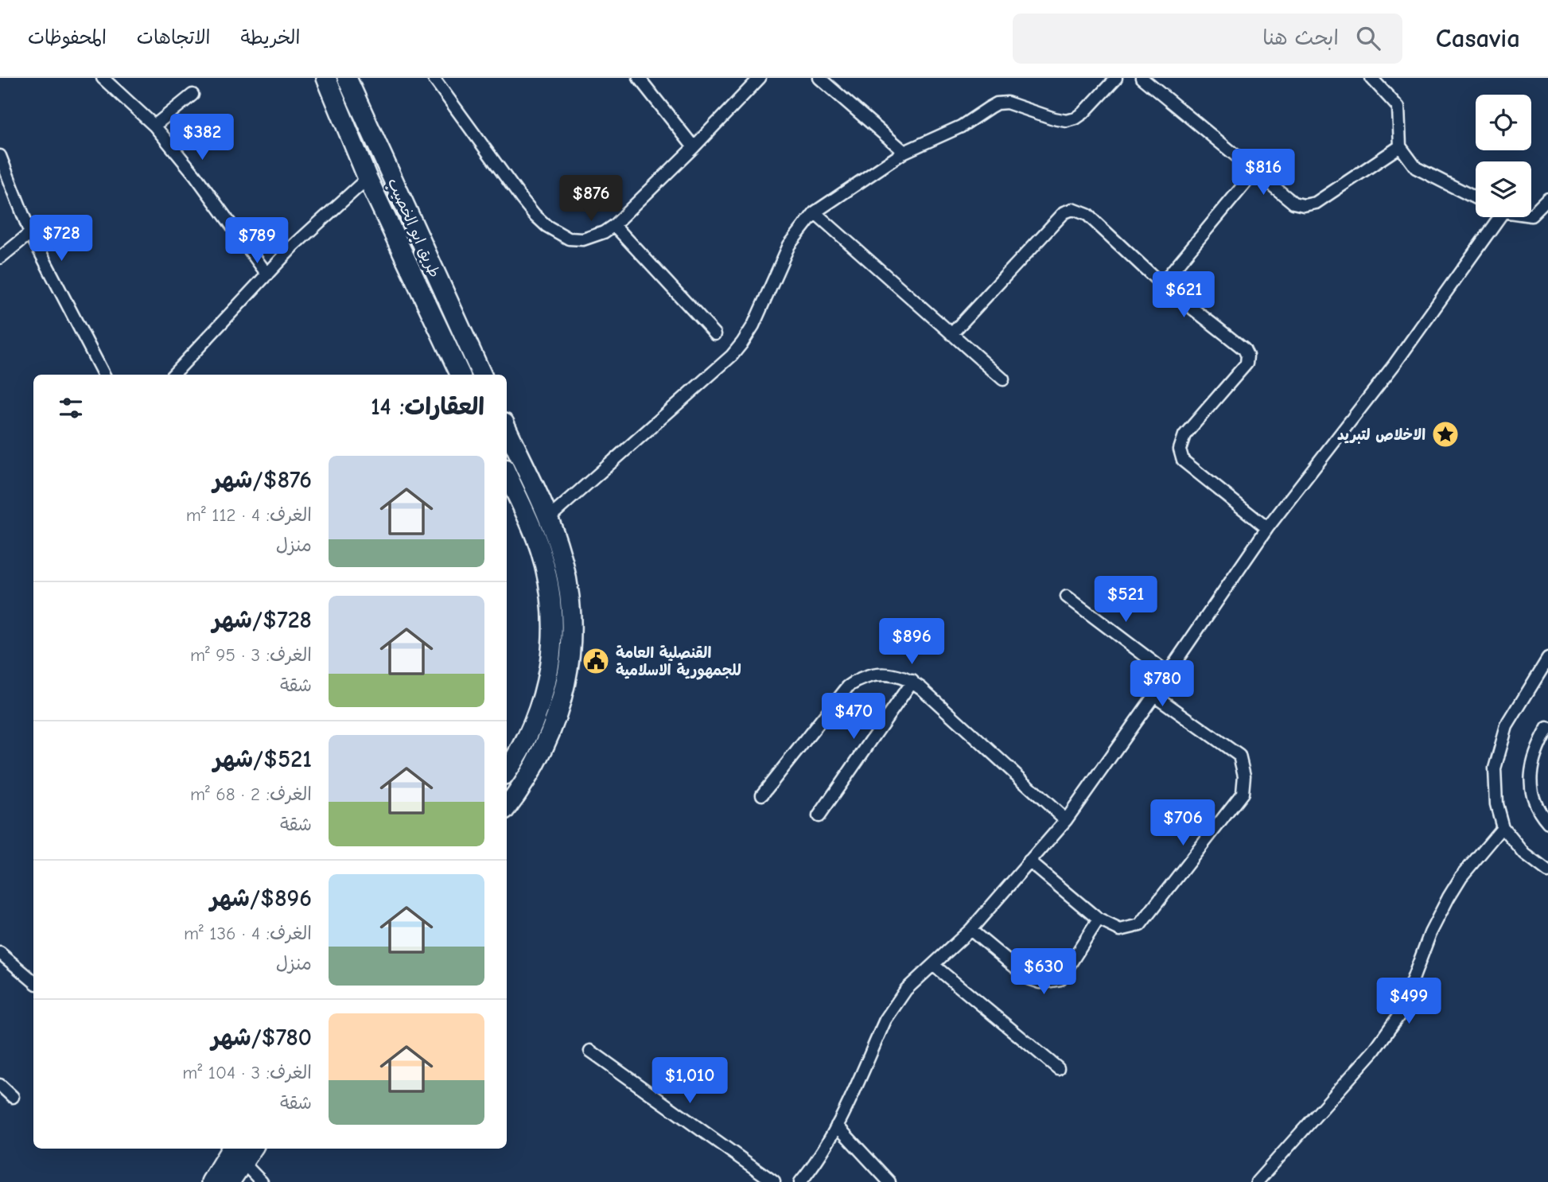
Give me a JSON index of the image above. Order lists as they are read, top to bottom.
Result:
{
  "streets": {
    "main road": ["طريق ابو الخصيب"]
  },
  "places": {
    "place": ["الاخلاص لتبريد"],
    "public building": ["القنصلية العامة للجمهورية الاسلامية"]
  },
  "page": {
    "header": "Casavia",
    "search": "ابحث هنا",
    "nav": ["الخريطة", "الاتجاهات", "المحفوظات"],
    "price": [
      "$382",
      "$816",
      "$876",
      "$728",
      "$789",
      "$621",
      "$521",
      "$896",
      "$780",
      "$470",
      "$706",
      "$630",
      "$499",
      "$1,010"
    ],
    "heading": "العقارات: 14",
    "list": [
      {
        "name": "$876/شهر",
        "note": "الغرف: 4 · 112 m² · منزل"
      },
      {
        "name": "$728/شهر",
        "note": "الغرف: 3 · 95 m² · شقة"
      },
      {
        "name": "$521/شهر",
        "note": "الغرف: 2 · 68 m² · شقة"
      },
      {
        "name": "$896/شهر",
        "note": "الغرف: 4 · 136 m² · منزل"
      },
      {
        "name": "$780/شهر",
        "note": "الغرف: 3 · 104 m² · شقة"
      }
    ]
  }
}
